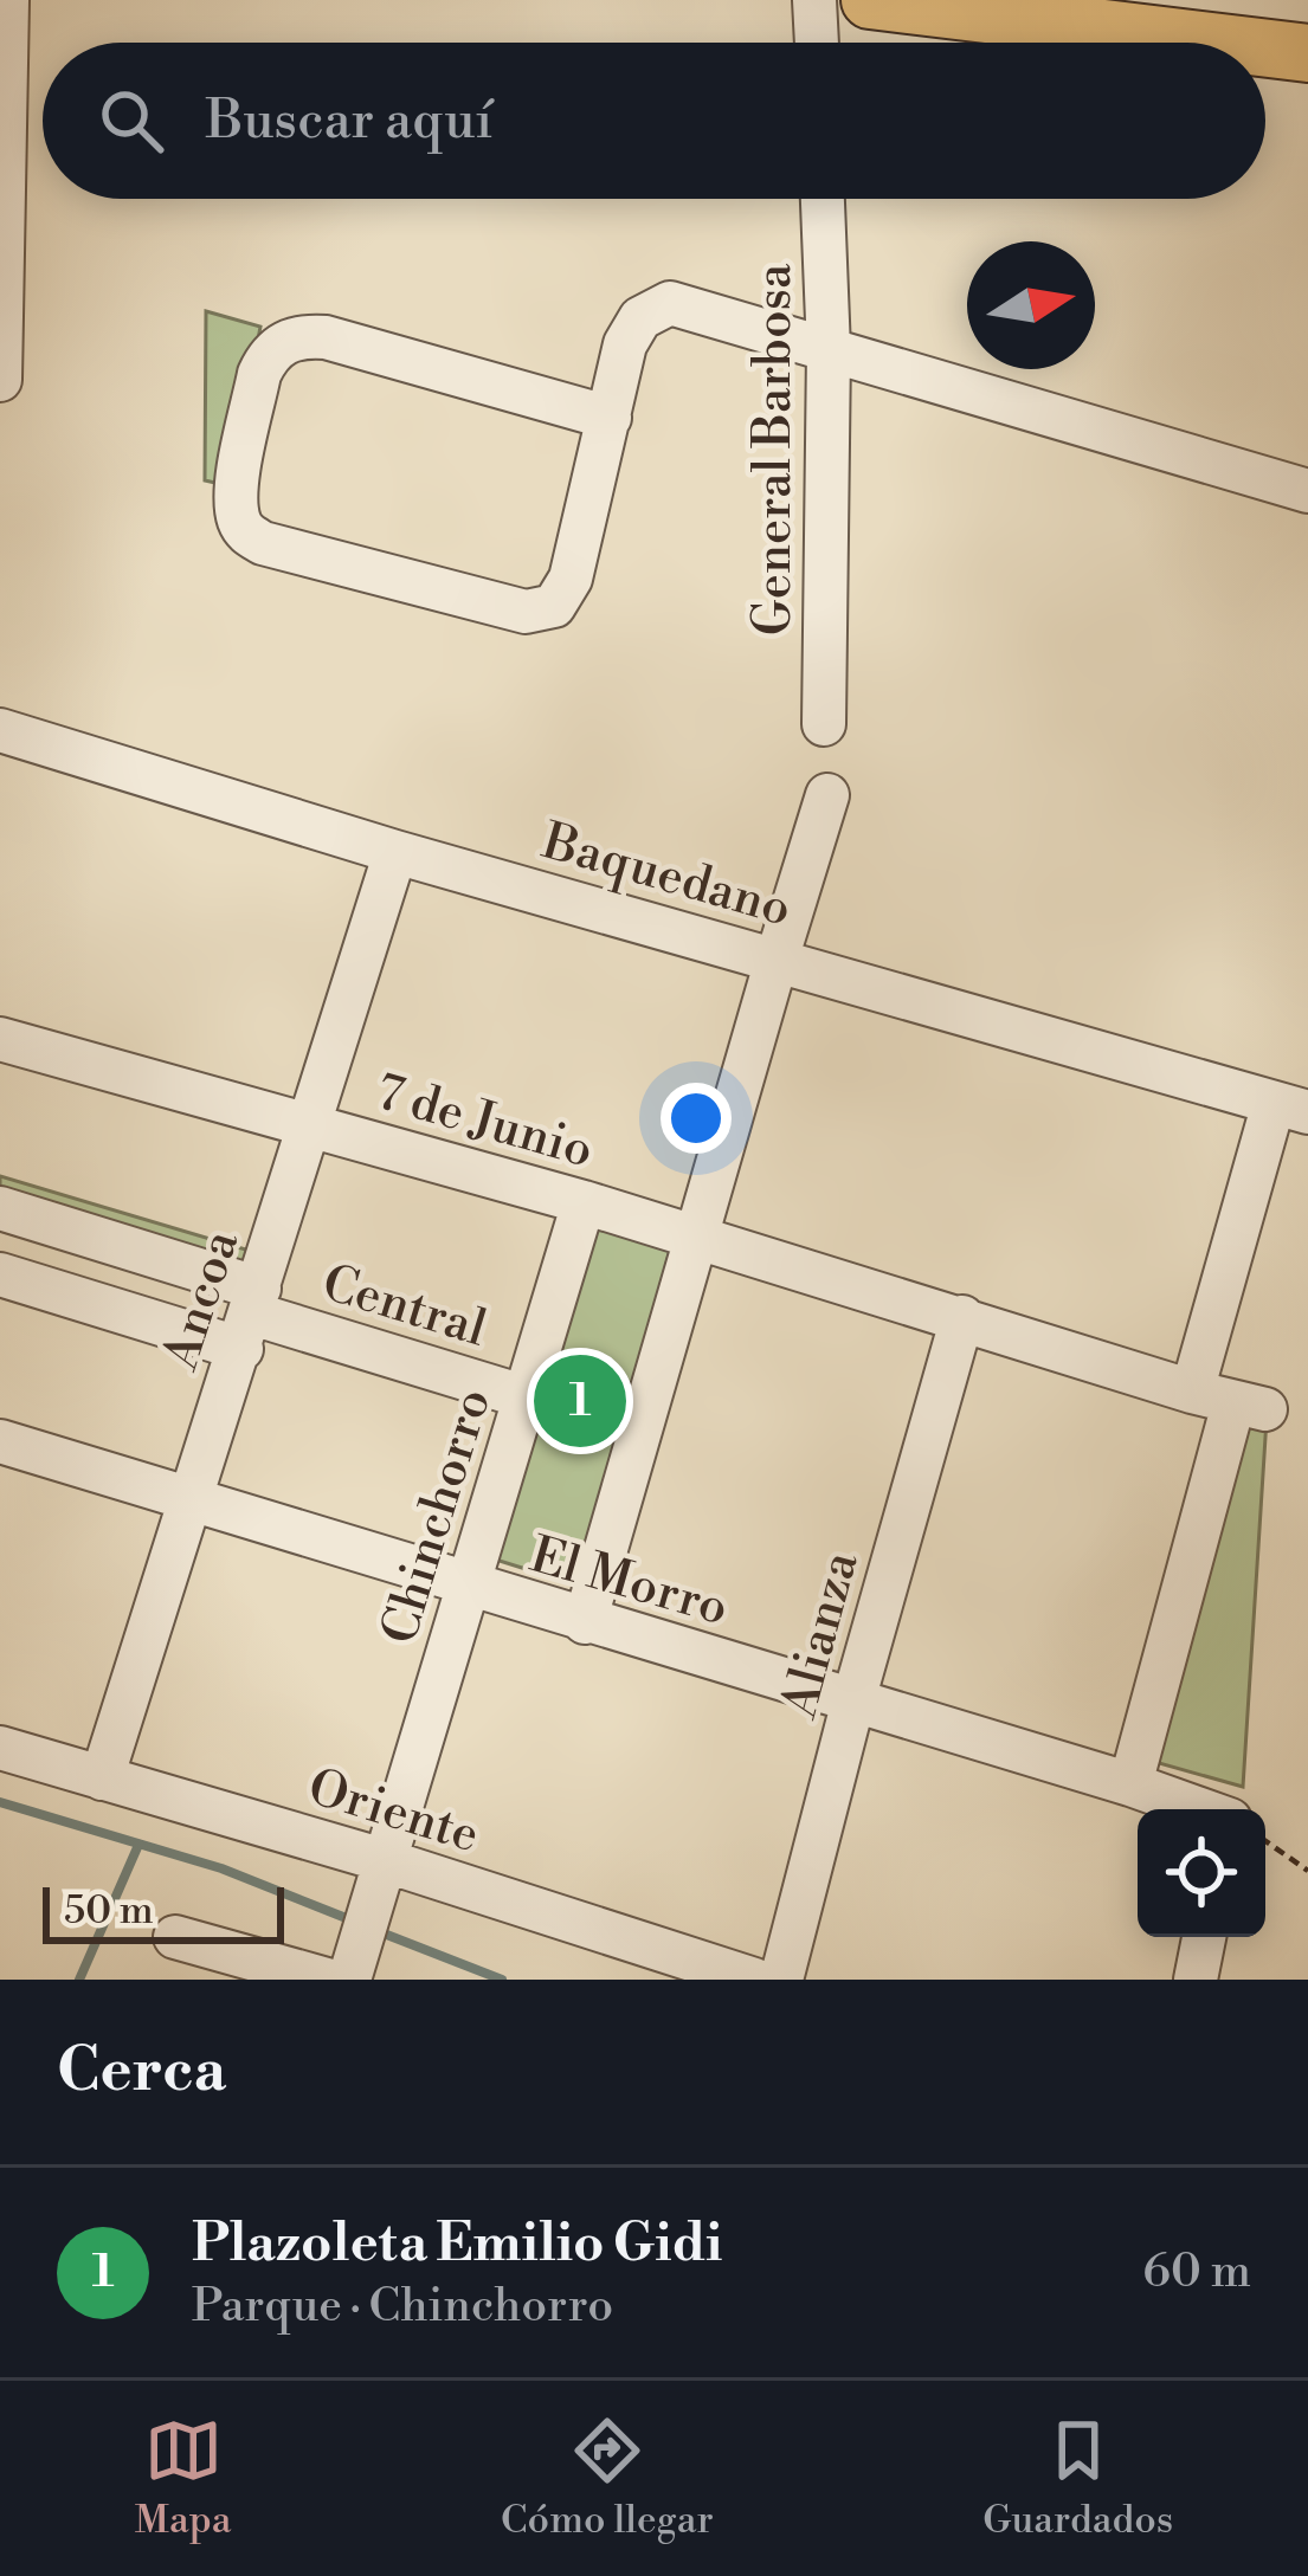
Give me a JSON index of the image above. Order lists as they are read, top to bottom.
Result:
{
  "streets": {
    "street": [
      "General Barbosa",
      "Baquedano",
      "7 de Junio",
      "Ancoa",
      "Central",
      "Chinchorro",
      "El Morro",
      "Alianza",
      "Oriente"
    ]
  },
  "crossings": [
    ["Baquedano", "Ancoa"],
    ["7 de Junio", "Ancoa"],
    ["7 de Junio", "Chinchorro"],
    ["7 de Junio", "Alianza"],
    ["Ancoa", "Central"],
    ["Ancoa", "El Morro"],
    ["Ancoa", "Oriente"],
    ["Central", "Chinchorro"],
    ["Chinchorro", "El Morro"],
    ["Chinchorro", "Oriente"],
    ["El Morro", "Alianza"]
  ],
  "scale_bar": "50 m",
  "north": "right",
  "page": {
    "search": "Buscar aquí",
    "pins": "1",
    "scale": "50 m",
    "heading": "Cerca",
    "list": [
      {
        "mark": "1",
        "name": "Plazoleta Emilio Gidi",
        "note": "Parque · Chinchorro",
        "value": "60 m"
      }
    ],
    "nav": ["Mapa", "Cómo llegar", "Guardados"]
  }
}
